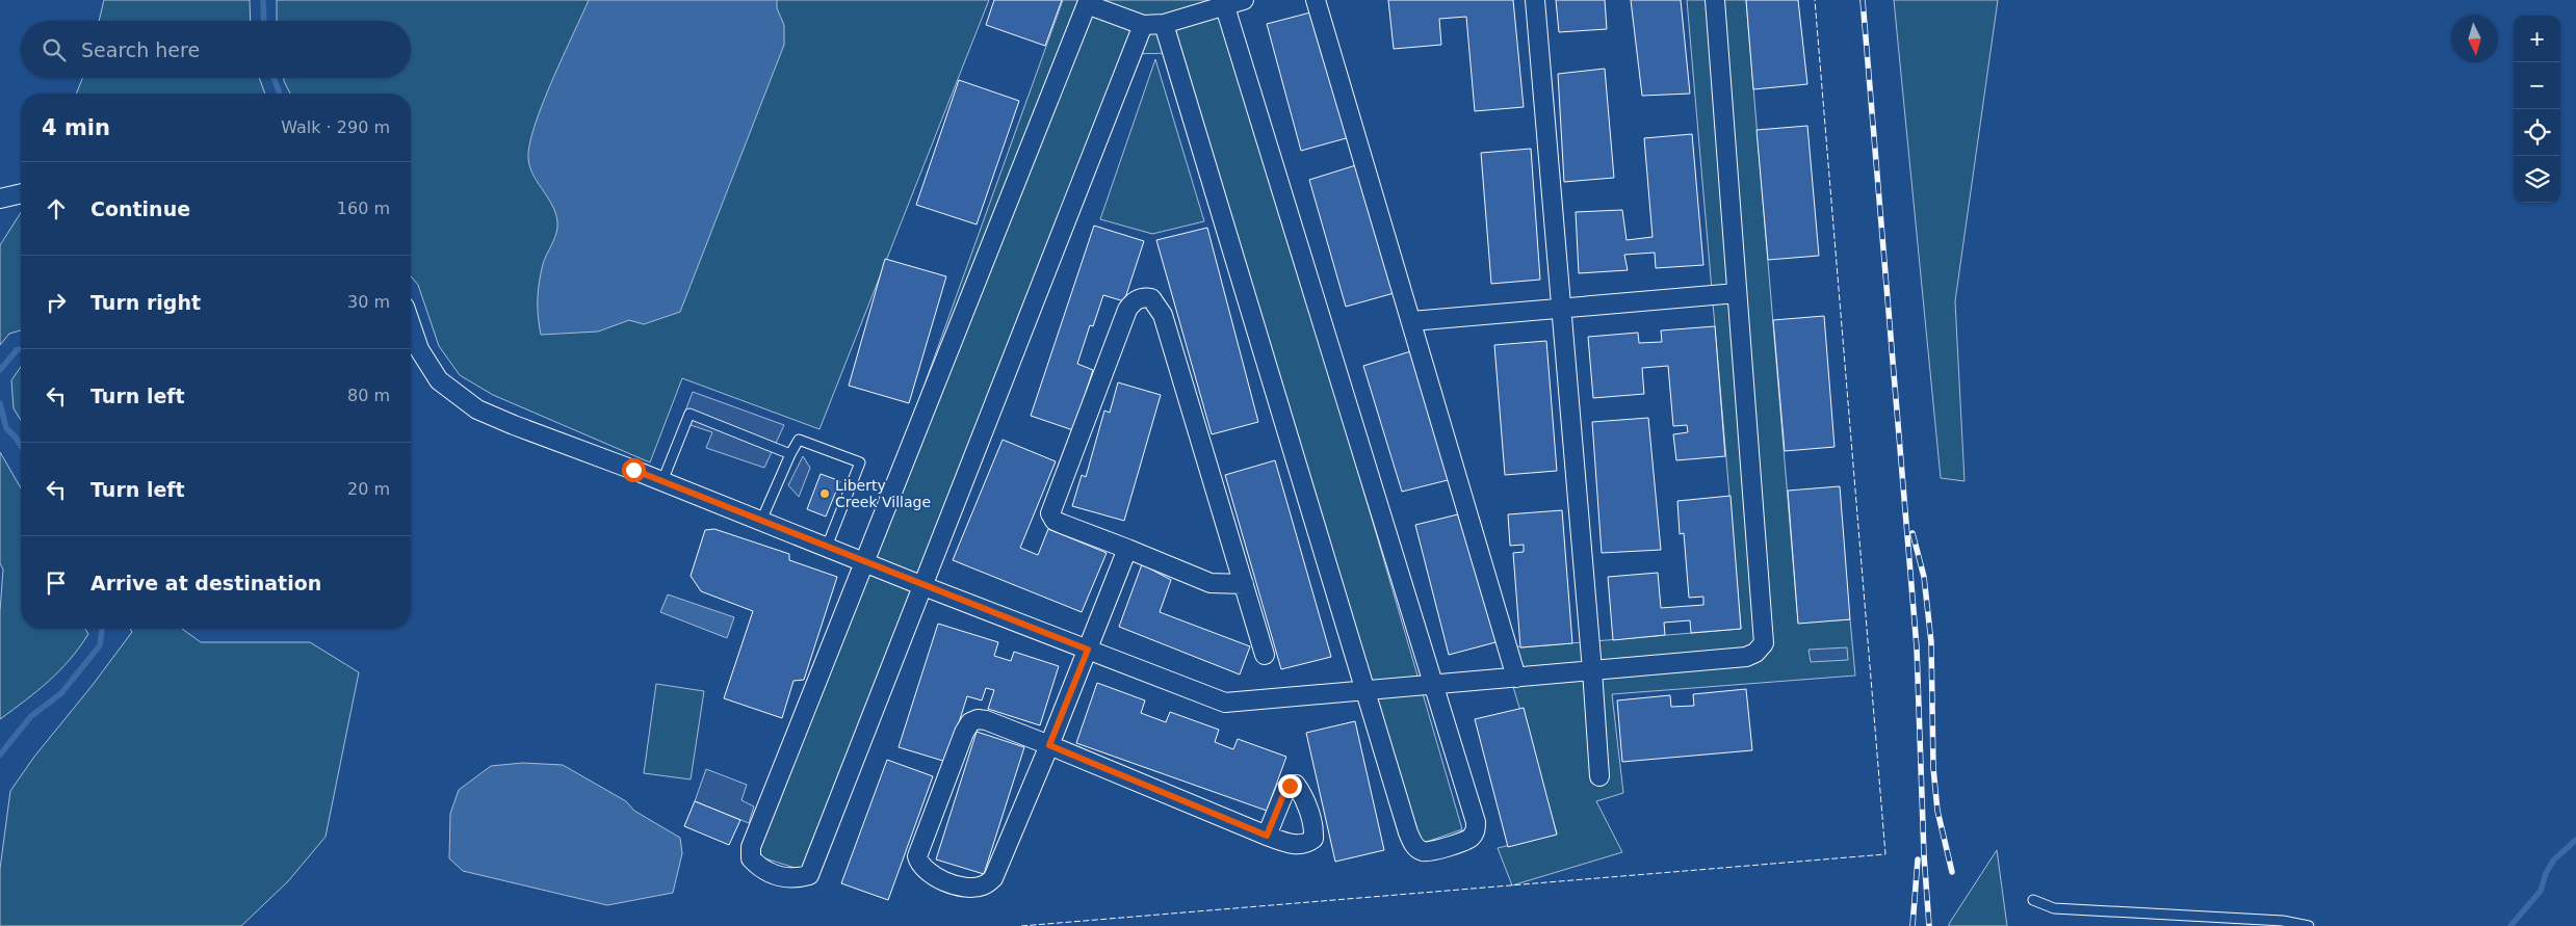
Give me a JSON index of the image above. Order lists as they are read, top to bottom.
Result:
{
  "places": ["Liberty Creek Village"],
  "north": "bottom",
  "page": {
    "map_buttons": ["+", "−"],
    "search": "Search here",
    "heading": ["4 min", "Walk · 290 m"],
    "list": [
      ["Continue", "160 m"],
      ["Turn right", "30 m"],
      ["Turn left", "80 m"],
      ["Turn left", "20 m"],
      "Arrive at destination"
    ]
  }
}
